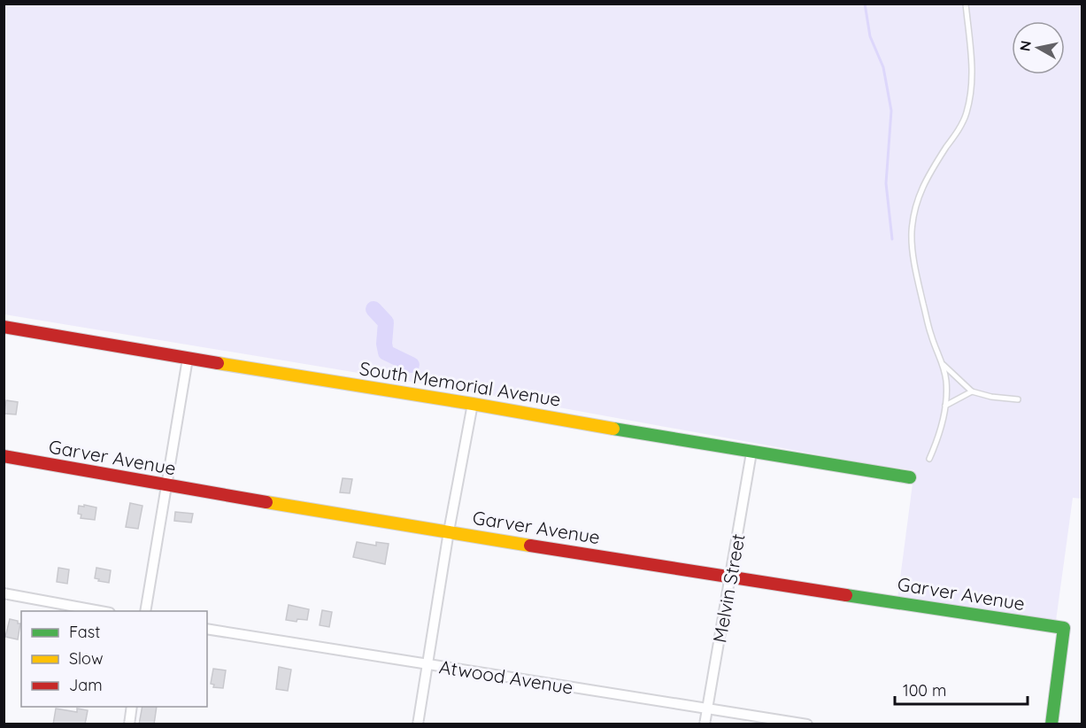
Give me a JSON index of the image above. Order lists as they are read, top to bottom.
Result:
{
  "streets": {
    "street": [
      "South Memorial Avenue",
      "Garver Avenue",
      "Melvin Street",
      "Atwood Avenue"
    ]
  },
  "crossings": [
    ["South Memorial Avenue", "Melvin Street"],
    ["Garver Avenue", "Melvin Street"],
    ["Melvin Street", "Atwood Avenue"]
  ],
  "legend": ["Fast", "Slow", "Jam"],
  "scale_bar": "100 m",
  "north": "left"
}
